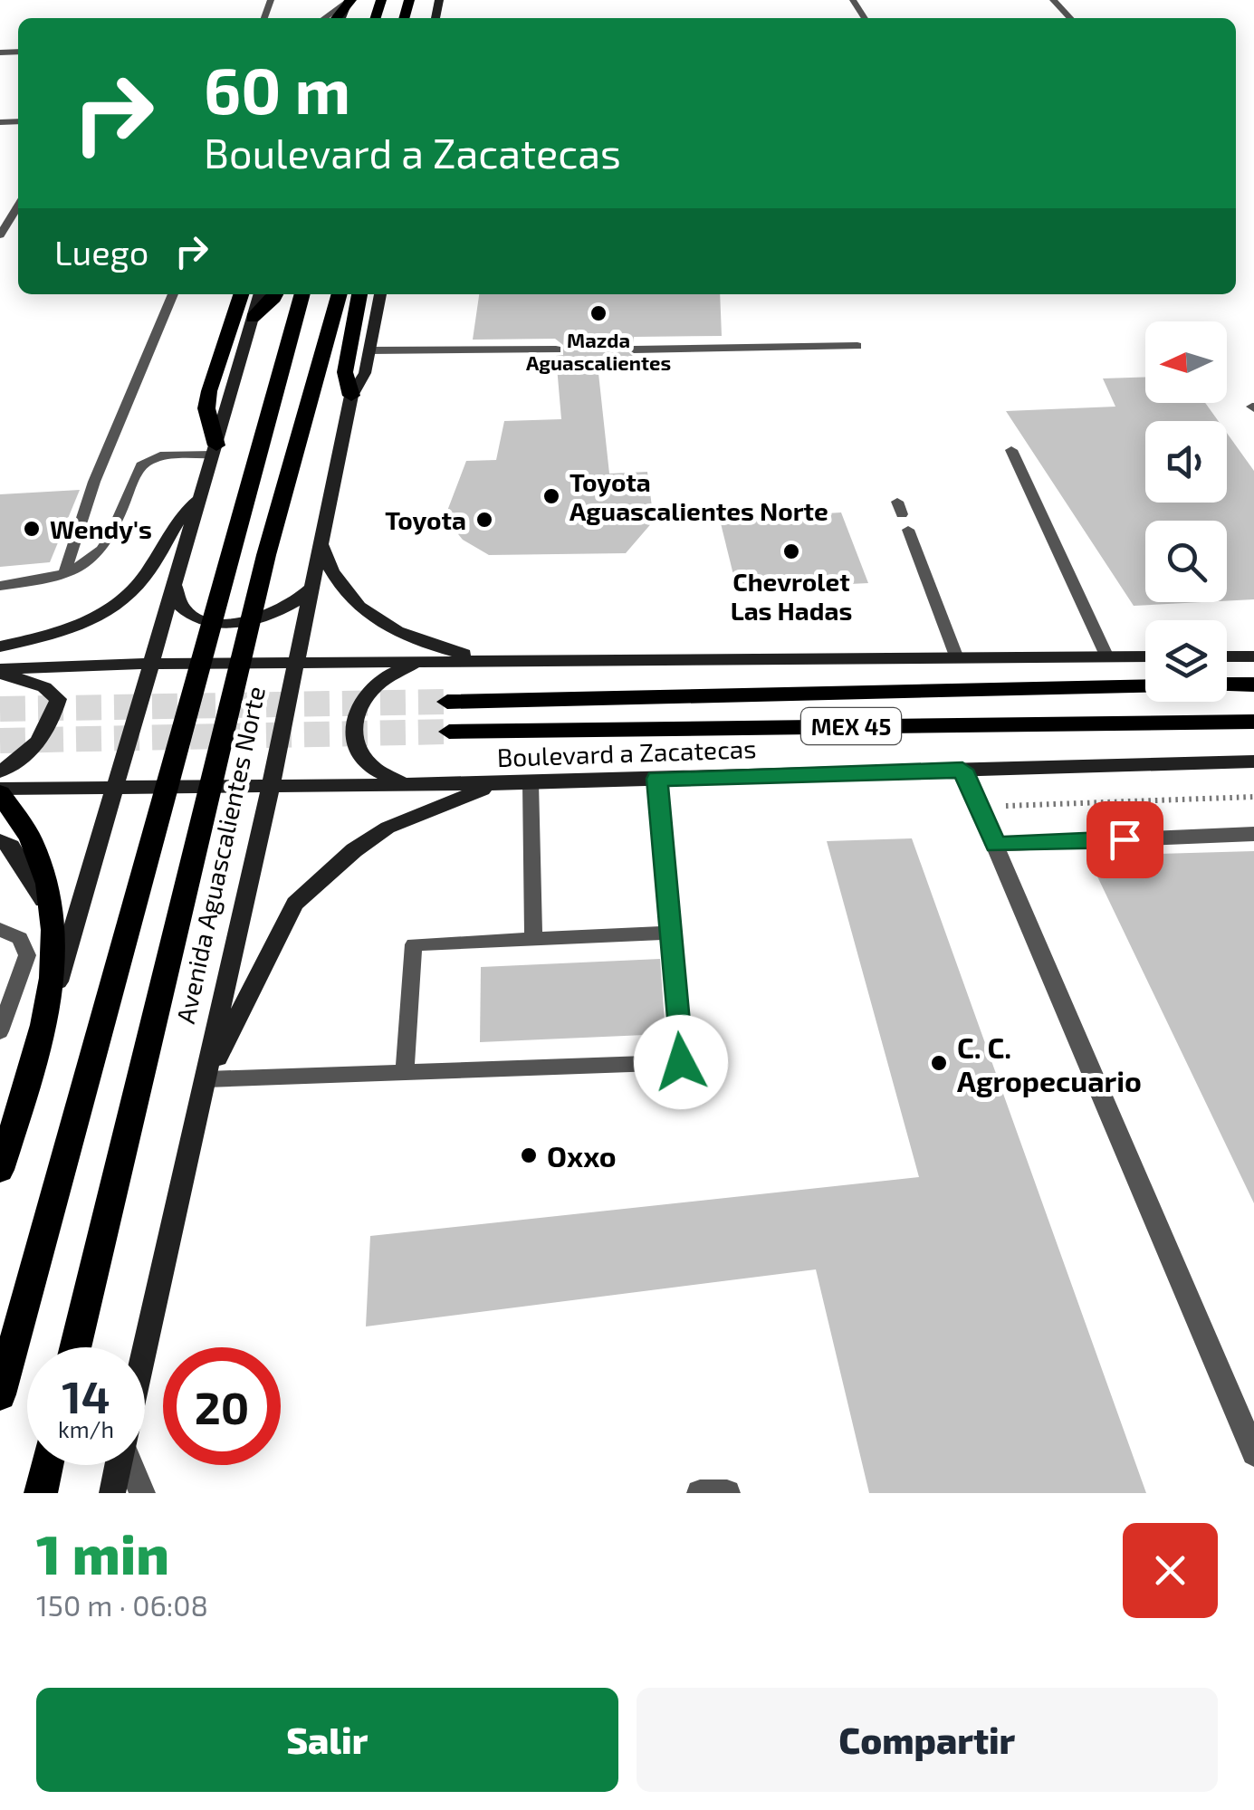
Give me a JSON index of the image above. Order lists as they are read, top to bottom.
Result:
{
  "streets": {
    "main road": ["MEX 45", "Boulevard a Zacatecas", "Avenida Aguascalientes Norte"]
  },
  "crossings": [
    ["Boulevard a Zacatecas", "Avenida Aguascalientes Norte"]
  ],
  "places": [
    "Mazda Aguascalientes",
    "Toyota Aguascalientes Norte",
    "Toyota",
    "Wendy's",
    "Chevrolet Las Hadas",
    "C. C. Agropecuario",
    "Oxxo"
  ],
  "north": "left",
  "page": {
    "turn": ["60 m", "Boulevard a Zacatecas"],
    "then": "Luego",
    "speed": "14 km/h",
    "limit": "20",
    "heading": ["1 min", "150 m · 06:08"],
    "buttons": ["Salir", "Compartir"]
  }
}
